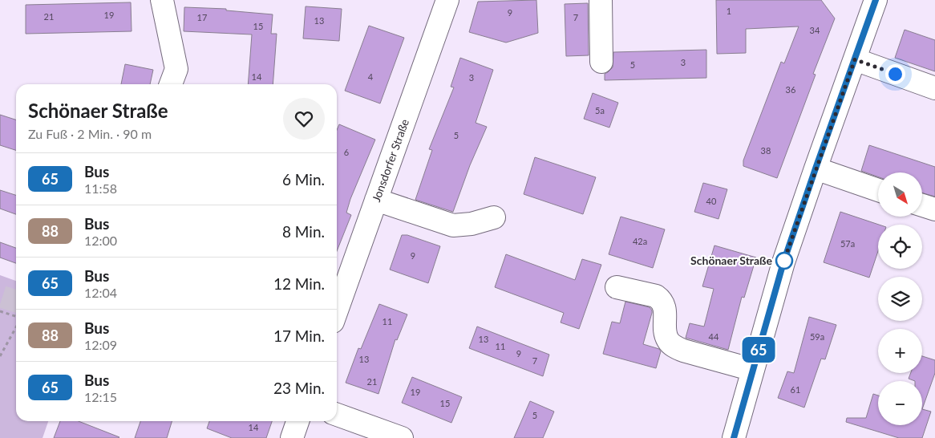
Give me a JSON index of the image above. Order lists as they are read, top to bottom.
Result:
{
  "streets": {
    "street": ["Jonsdorfer Straße"]
  },
  "places": ["Schönaer Straße"],
  "lines": ["bus line 65"],
  "house_numbers": [
    "1",
    "9",
    "19",
    "21",
    "17",
    "7",
    "13",
    "15",
    "34",
    "3",
    "5",
    "14",
    "4",
    "3",
    "36",
    "5a",
    "5",
    "38",
    "6",
    "40",
    "42a",
    "57a",
    "9",
    "11",
    "44",
    "59a",
    "13",
    "11",
    "9",
    "13",
    "7",
    "21",
    "61",
    "19",
    "15",
    "5",
    "14"
  ],
  "north": "bottom right",
  "page": {
    "on_map": "65",
    "heading": ["Schönaer Straße", "Zu Fuß · 2 Min. · 90 m"],
    "list": [
      {
        "mark": "65",
        "name": "Bus",
        "note": "11:58",
        "value": "6 Min."
      },
      {
        "mark": "88",
        "name": "Bus",
        "note": "12:00",
        "value": "8 Min."
      },
      {
        "mark": "65",
        "name": "Bus",
        "note": "12:04",
        "value": "12 Min."
      },
      {
        "mark": "88",
        "name": "Bus",
        "note": "12:09",
        "value": "17 Min."
      },
      {
        "mark": "65",
        "name": "Bus",
        "note": "12:15",
        "value": "23 Min."
      }
    ],
    "map_buttons": ["+", "−"]
  }
}
